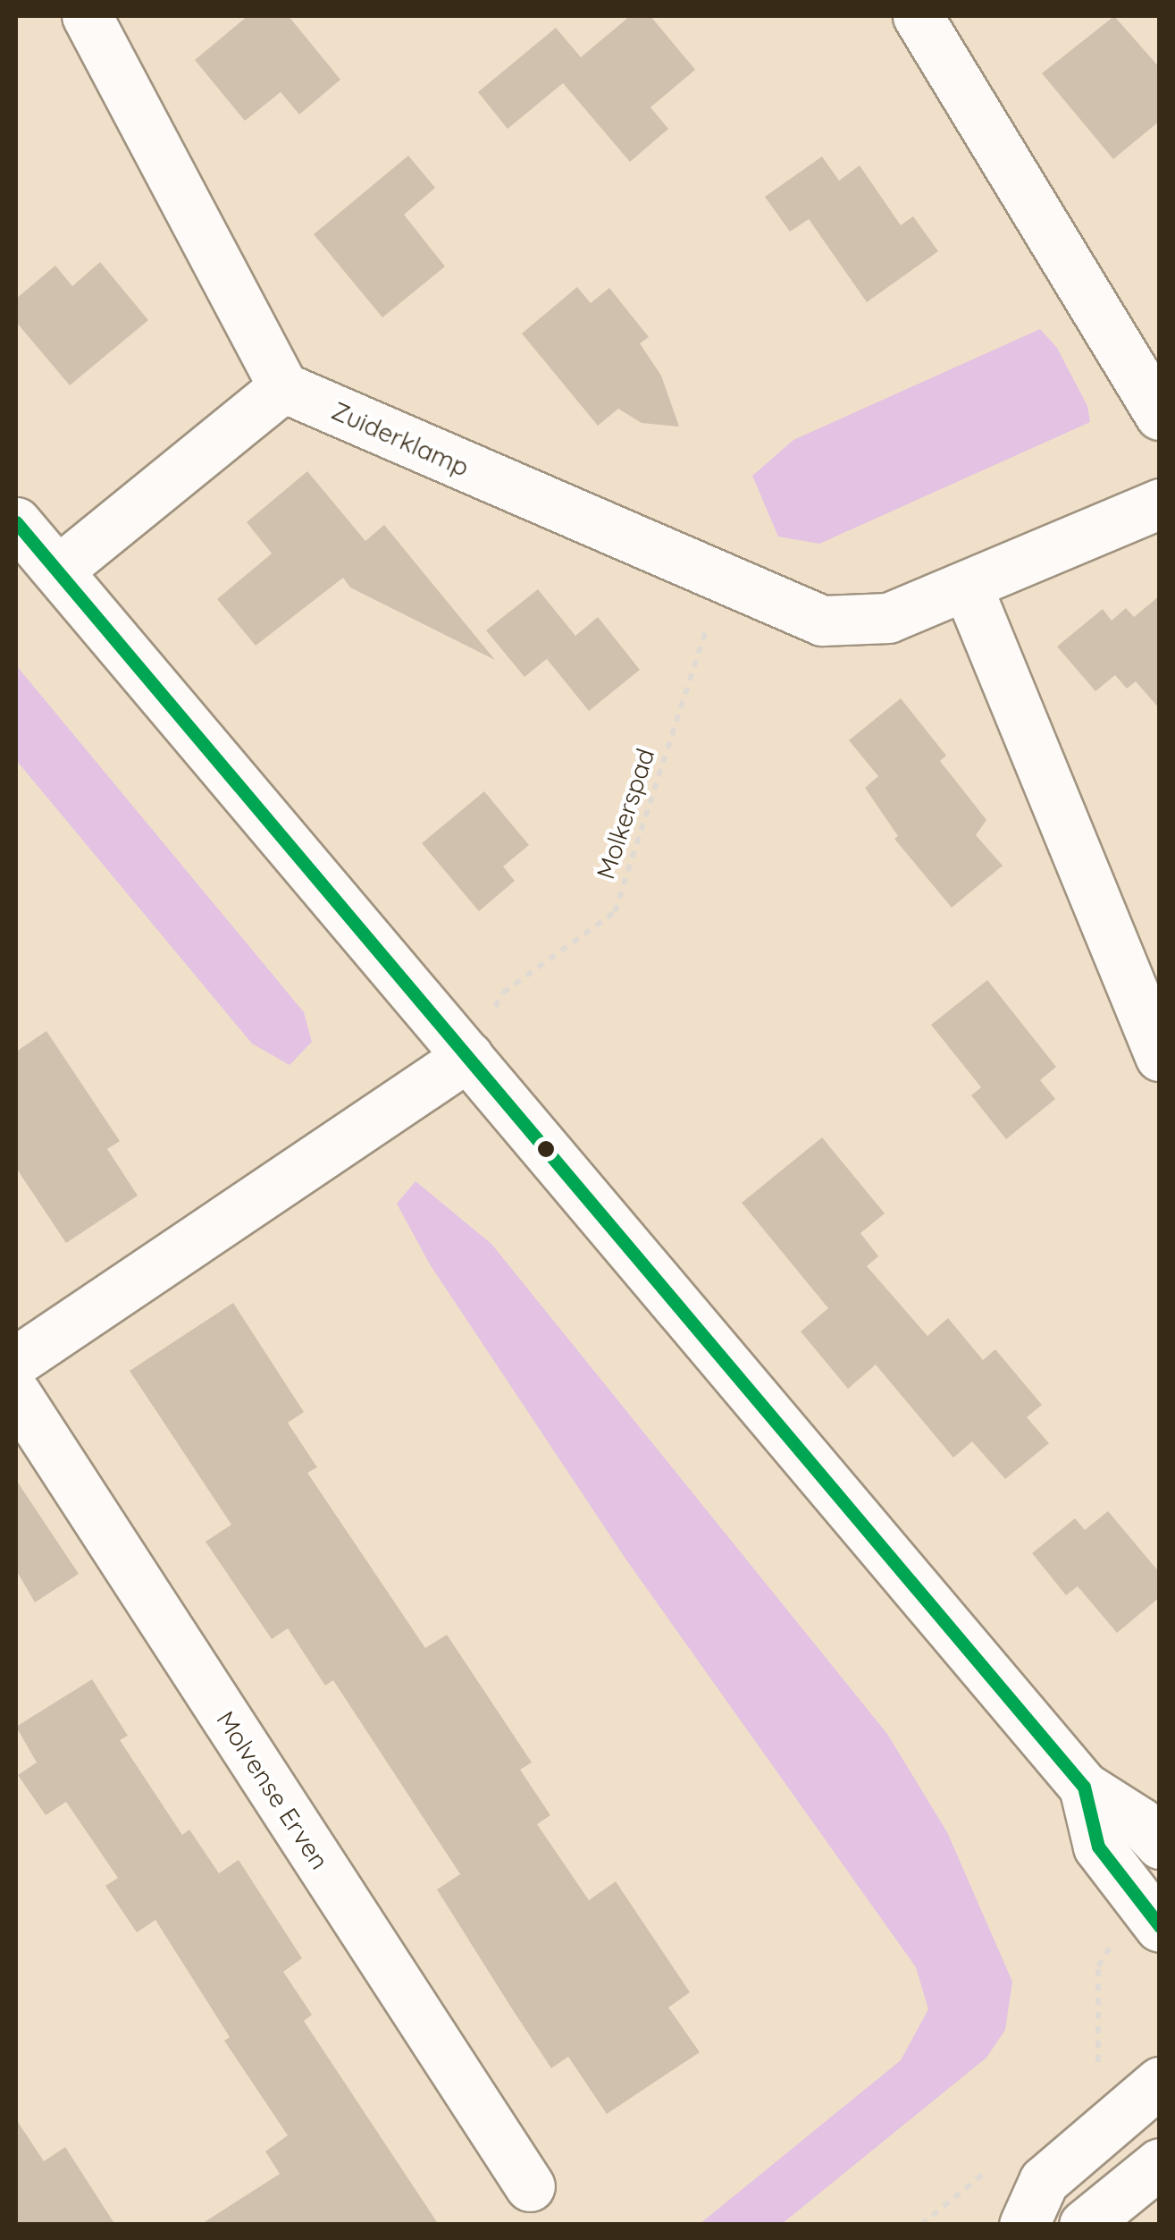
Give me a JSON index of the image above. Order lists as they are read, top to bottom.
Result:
{
  "streets": {
    "street": ["Zuiderklamp", "Molvense Erven"],
    "path": ["Molkerspad"]
  },
  "crossings": [
    ["Zuiderklamp", "Molkerspad"]
  ]
}
